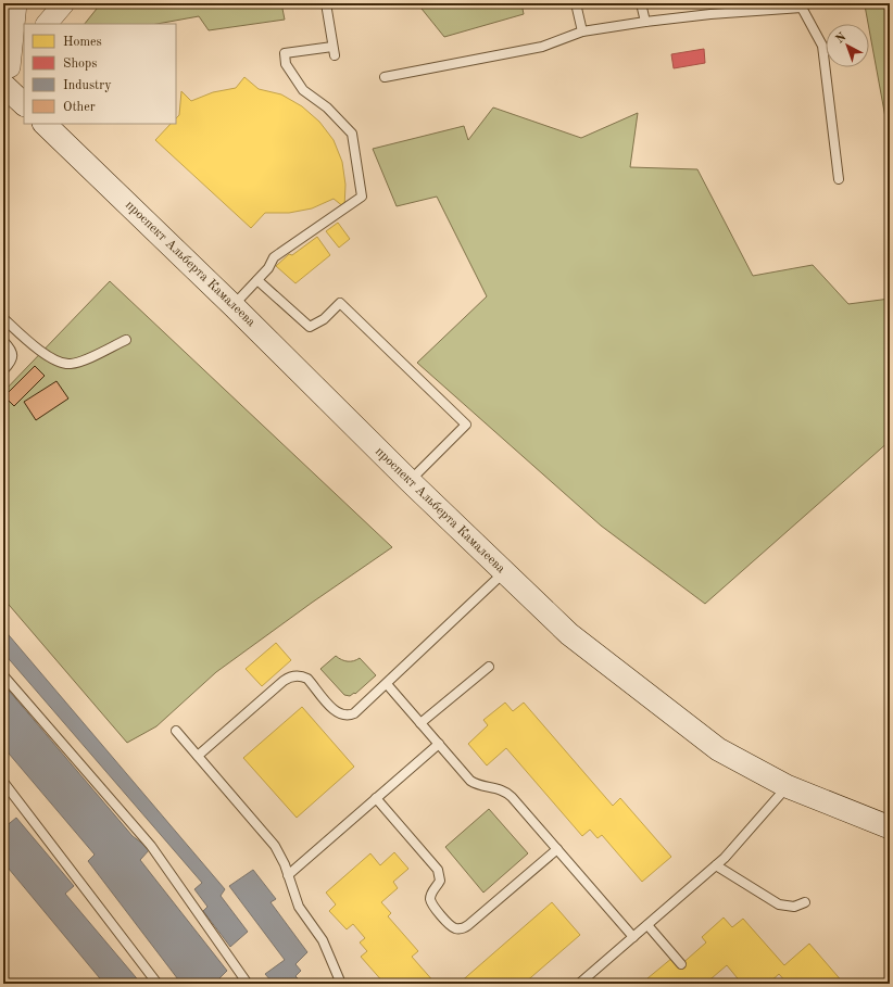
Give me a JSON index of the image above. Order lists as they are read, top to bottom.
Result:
{
  "streets": {
    "main road": ["проспект Альберта Камалеева"]
  },
  "legend": [
    "Homes",
    "Shops",
    "Industry",
    "Other"
  ],
  "north": "top left"
}
